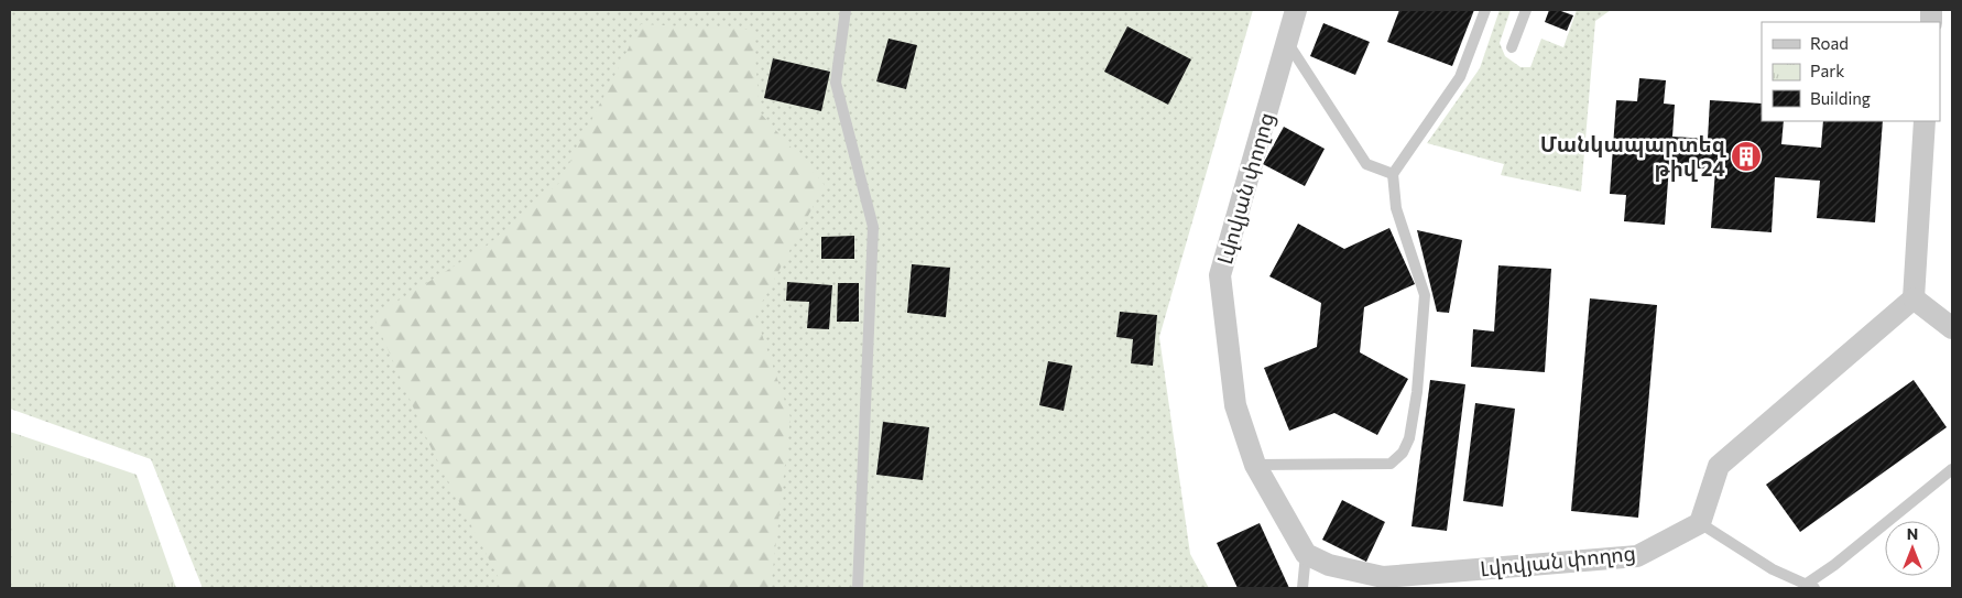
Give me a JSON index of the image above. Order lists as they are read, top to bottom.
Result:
{
  "streets": {
    "street": ["Լվովյան փողոց"]
  },
  "places": {
    "building": ["Մանկապարտեզ թիվ 24"]
  },
  "legend": ["Road", "Park", "Building"],
  "north": "top"
}
